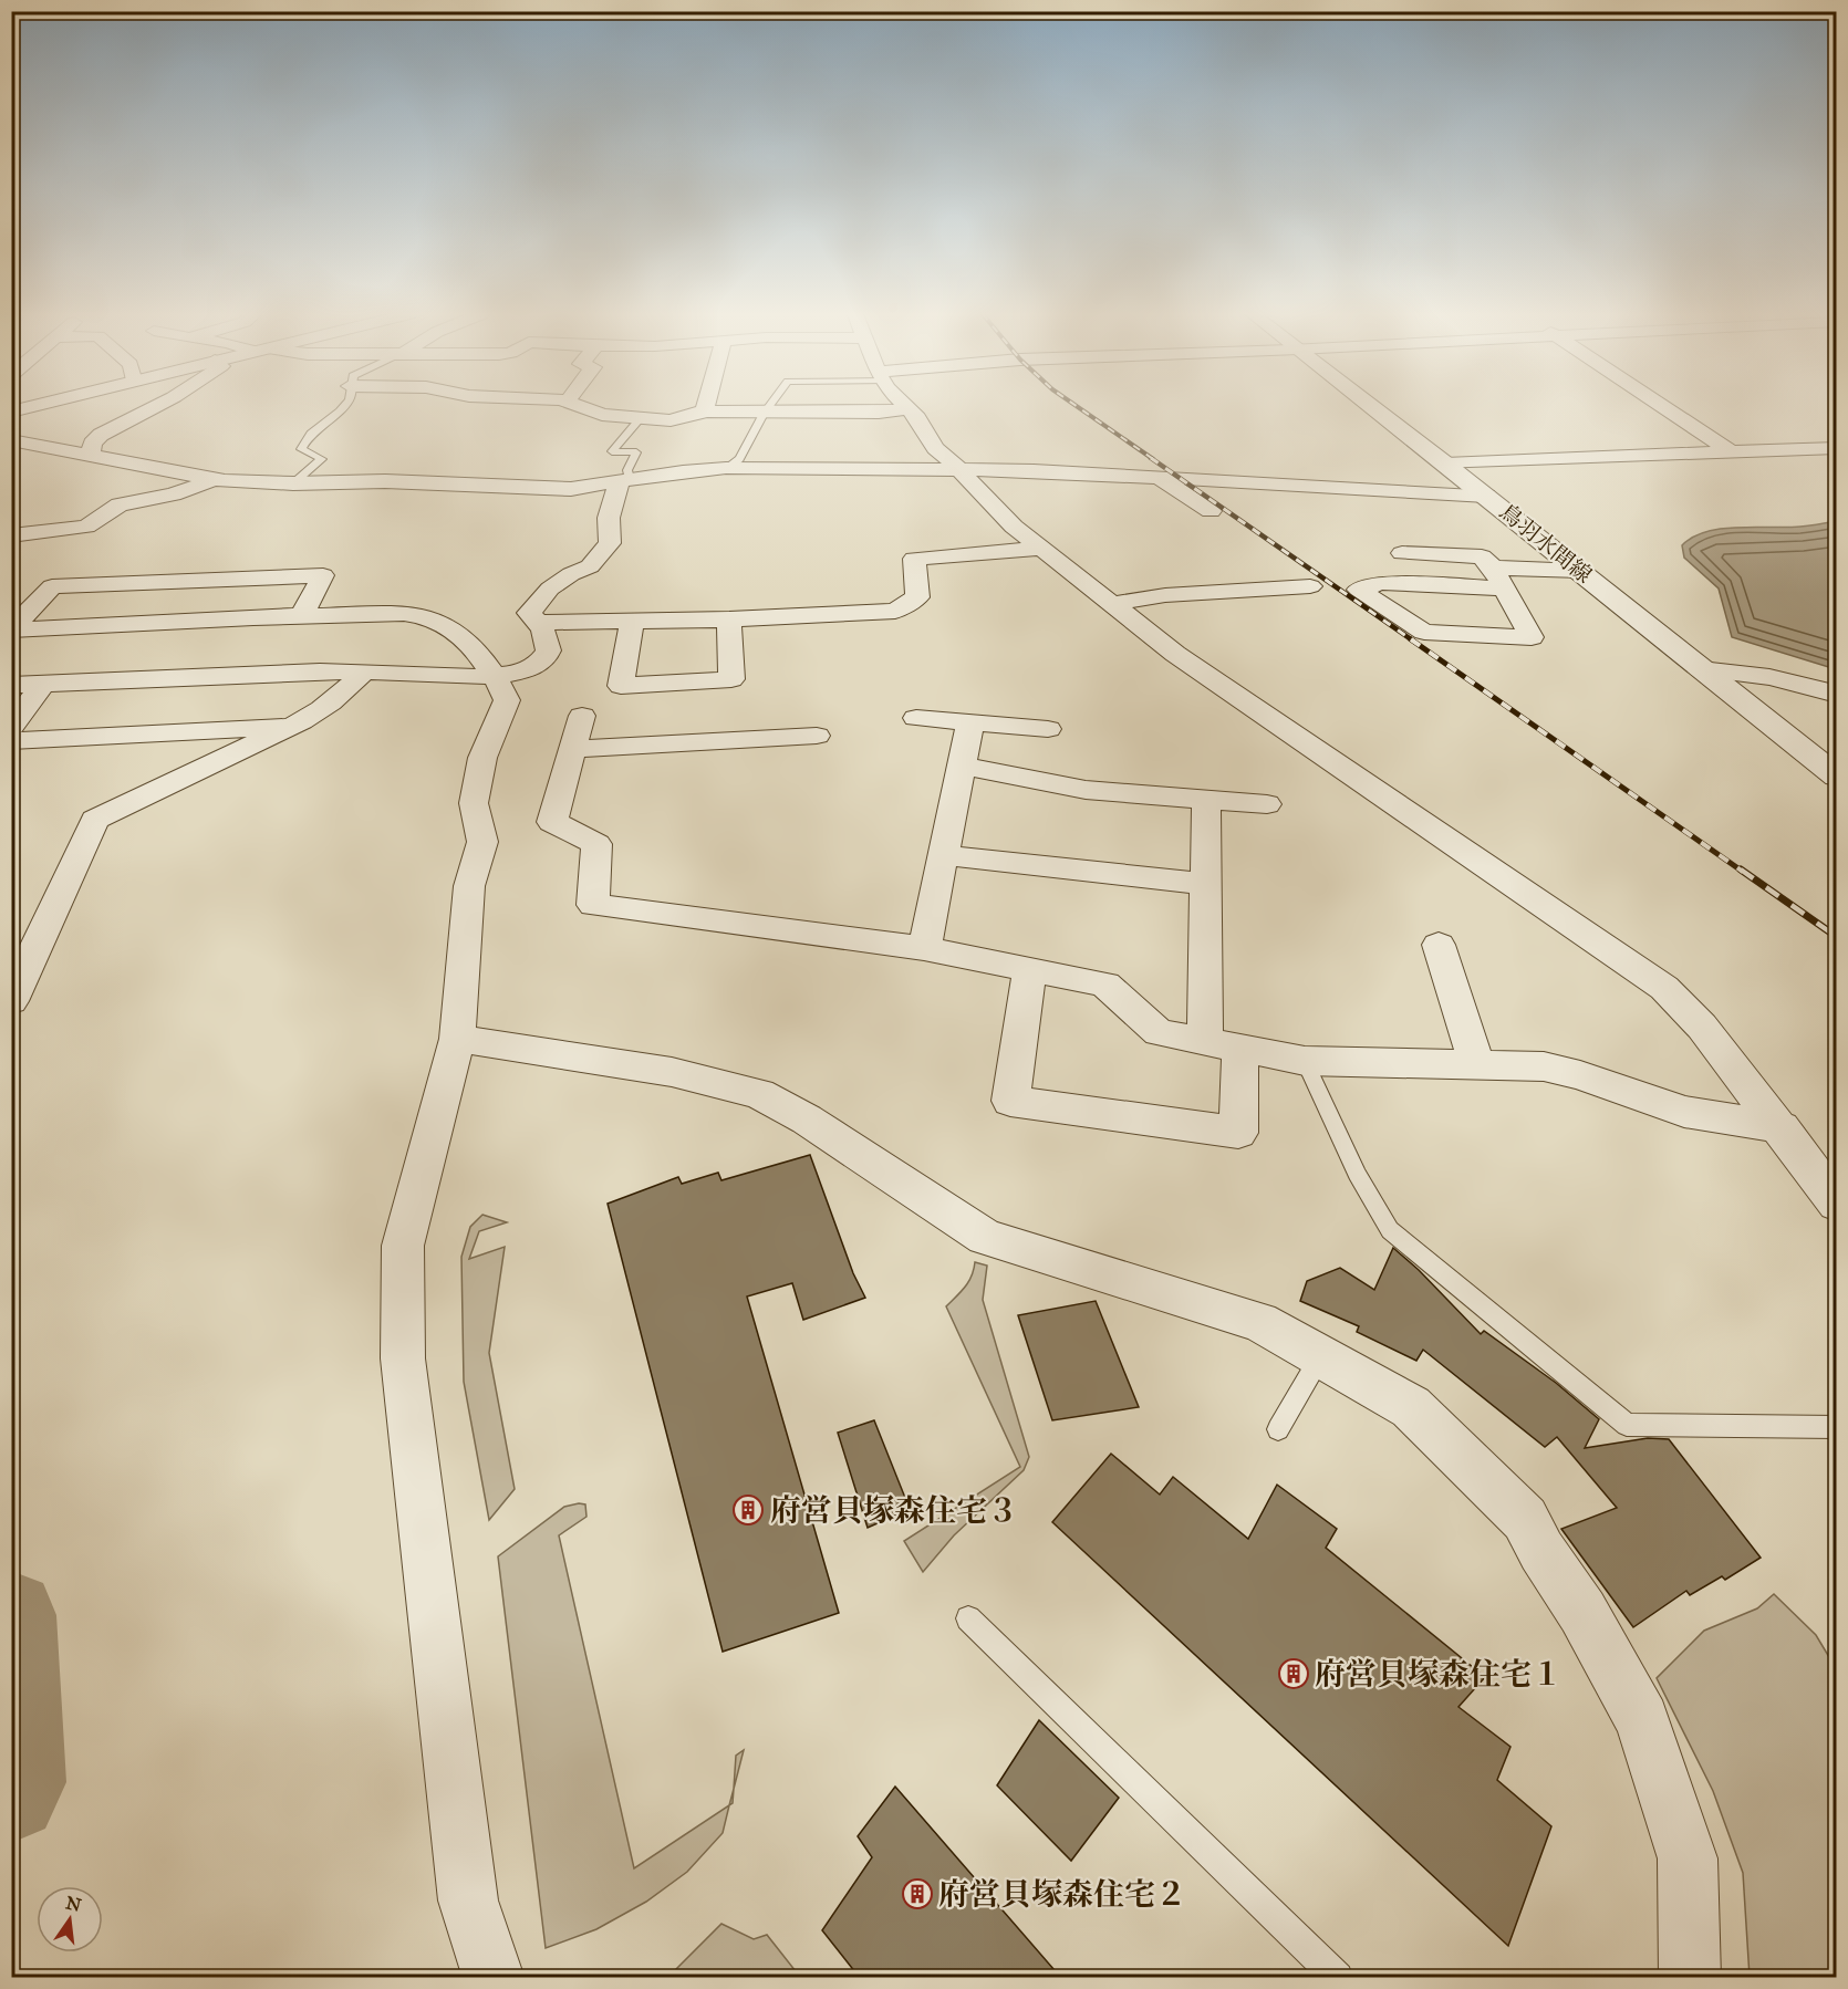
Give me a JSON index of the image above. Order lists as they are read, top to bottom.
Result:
{
  "streets": {
    "street": ["鳥羽水間線"]
  },
  "places": {
    "building": ["府営貝塚森住宅３", "府営貝塚森住宅１", "府営貝塚森住宅２"]
  },
  "north": "top"
}
